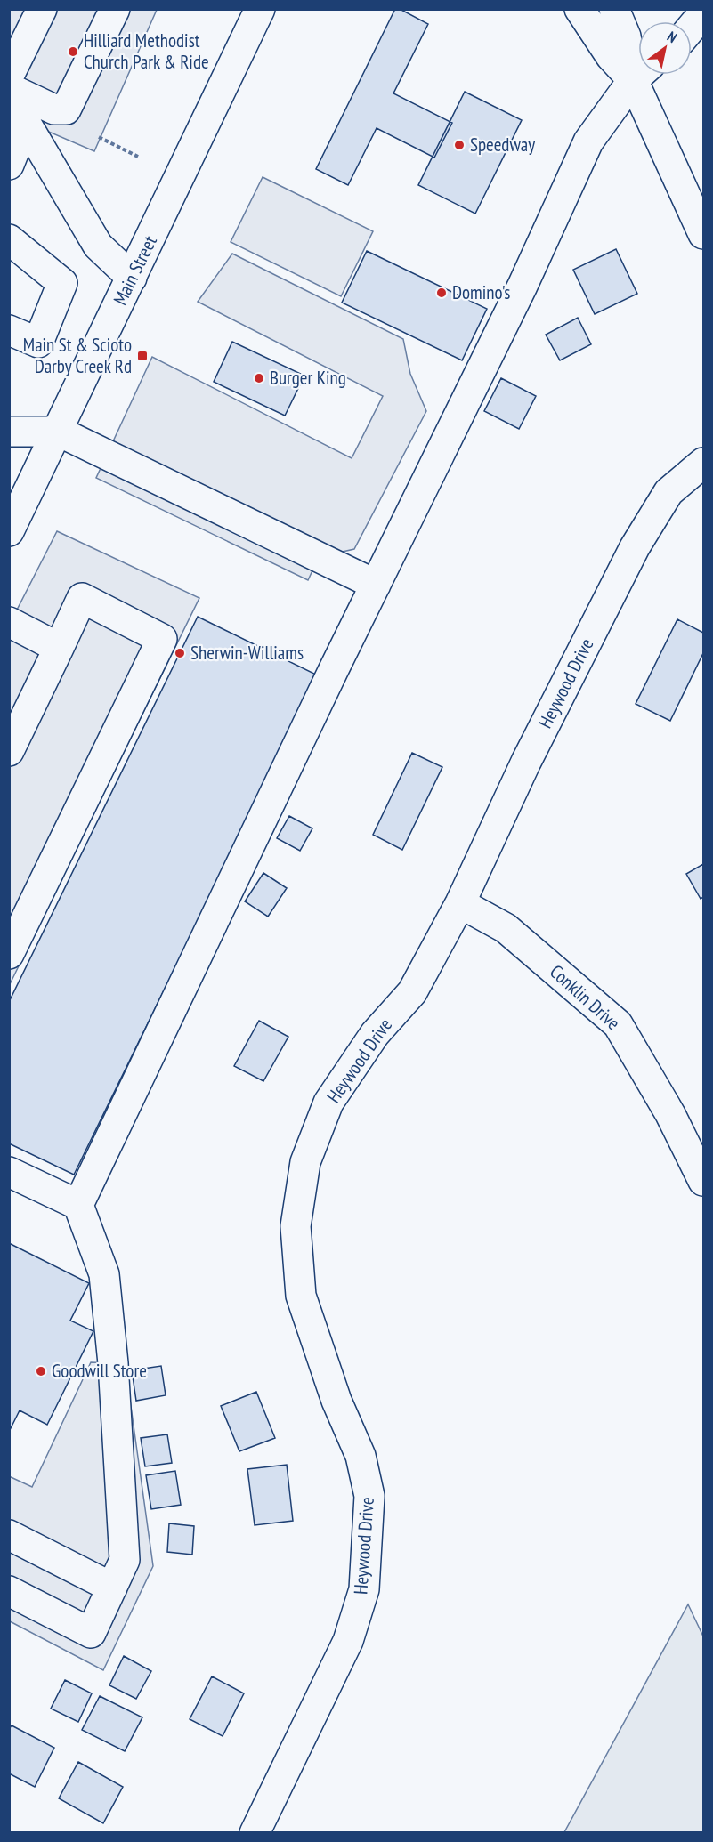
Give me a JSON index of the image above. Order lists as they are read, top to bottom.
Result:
{
  "streets": {
    "street": ["Main Street", "Heywood Drive", "Conklin Drive"]
  },
  "crossings": [
    ["Heywood Drive", "Conklin Drive"]
  ],
  "places": {
    "other": [
      "Hilliard Methodist Church Park & Ride",
      "Speedway",
      "Domino's",
      "Burger King",
      "Sherwin-Williams",
      "Goodwill Store"
    ],
    "transit": ["Main St & Scioto Darby Creek Rd"]
  },
  "north": "top right"
}
